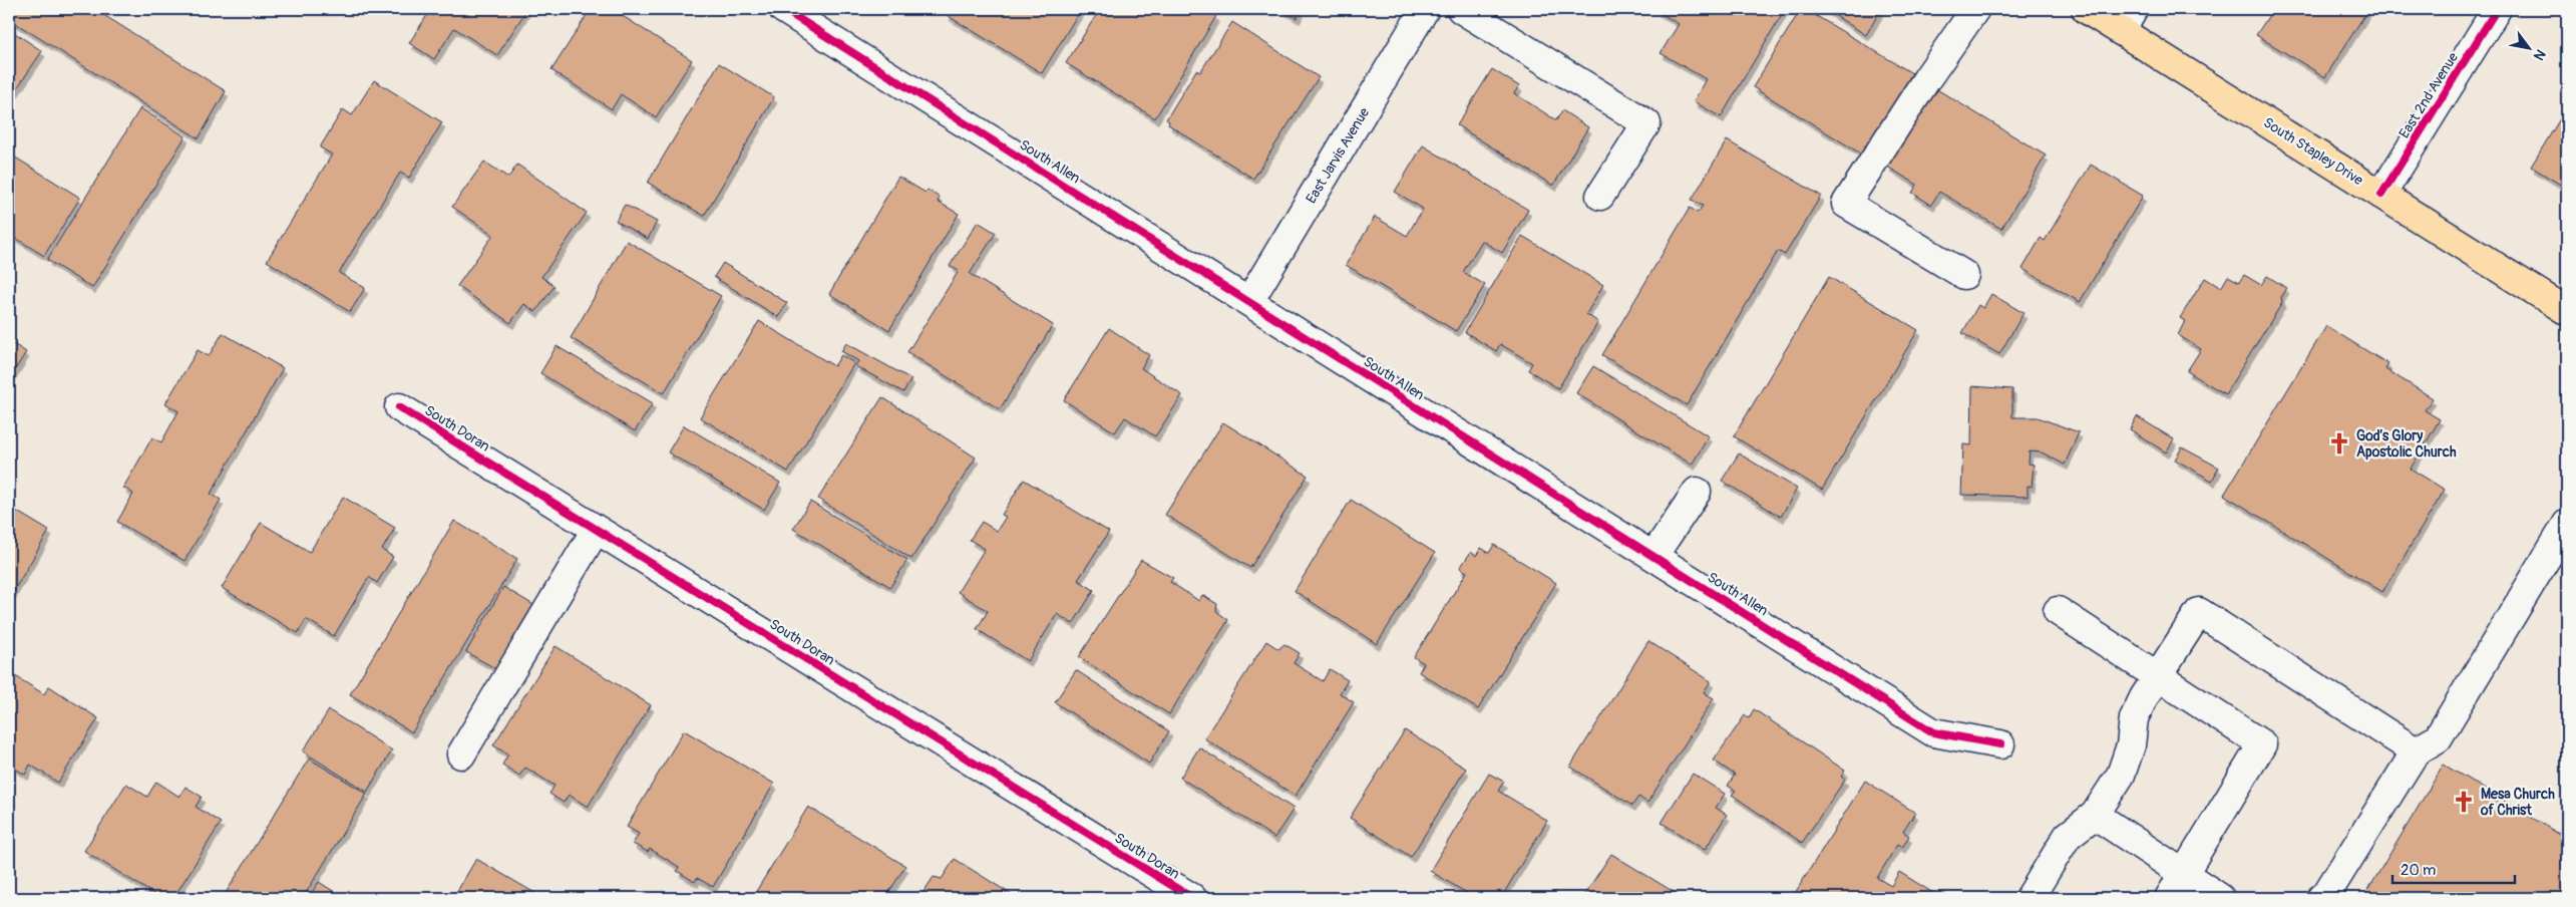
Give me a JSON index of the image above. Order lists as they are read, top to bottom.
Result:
{
  "streets": {
    "main road": ["South Stapley Drive"],
    "street": [
      "East 2nd Avenue",
      "East Jarvis Avenue",
      "South Allen",
      "South Doran"
    ]
  },
  "crossings": [
    ["East 2nd Avenue", "South Stapley Drive"],
    ["East Jarvis Avenue", "South Allen"]
  ],
  "places": {
    "church": ["God’s Glory Apostolic Church", "Mesa Church of Christ"]
  },
  "scale_bar": "20 m",
  "north": "bottom right"
}
